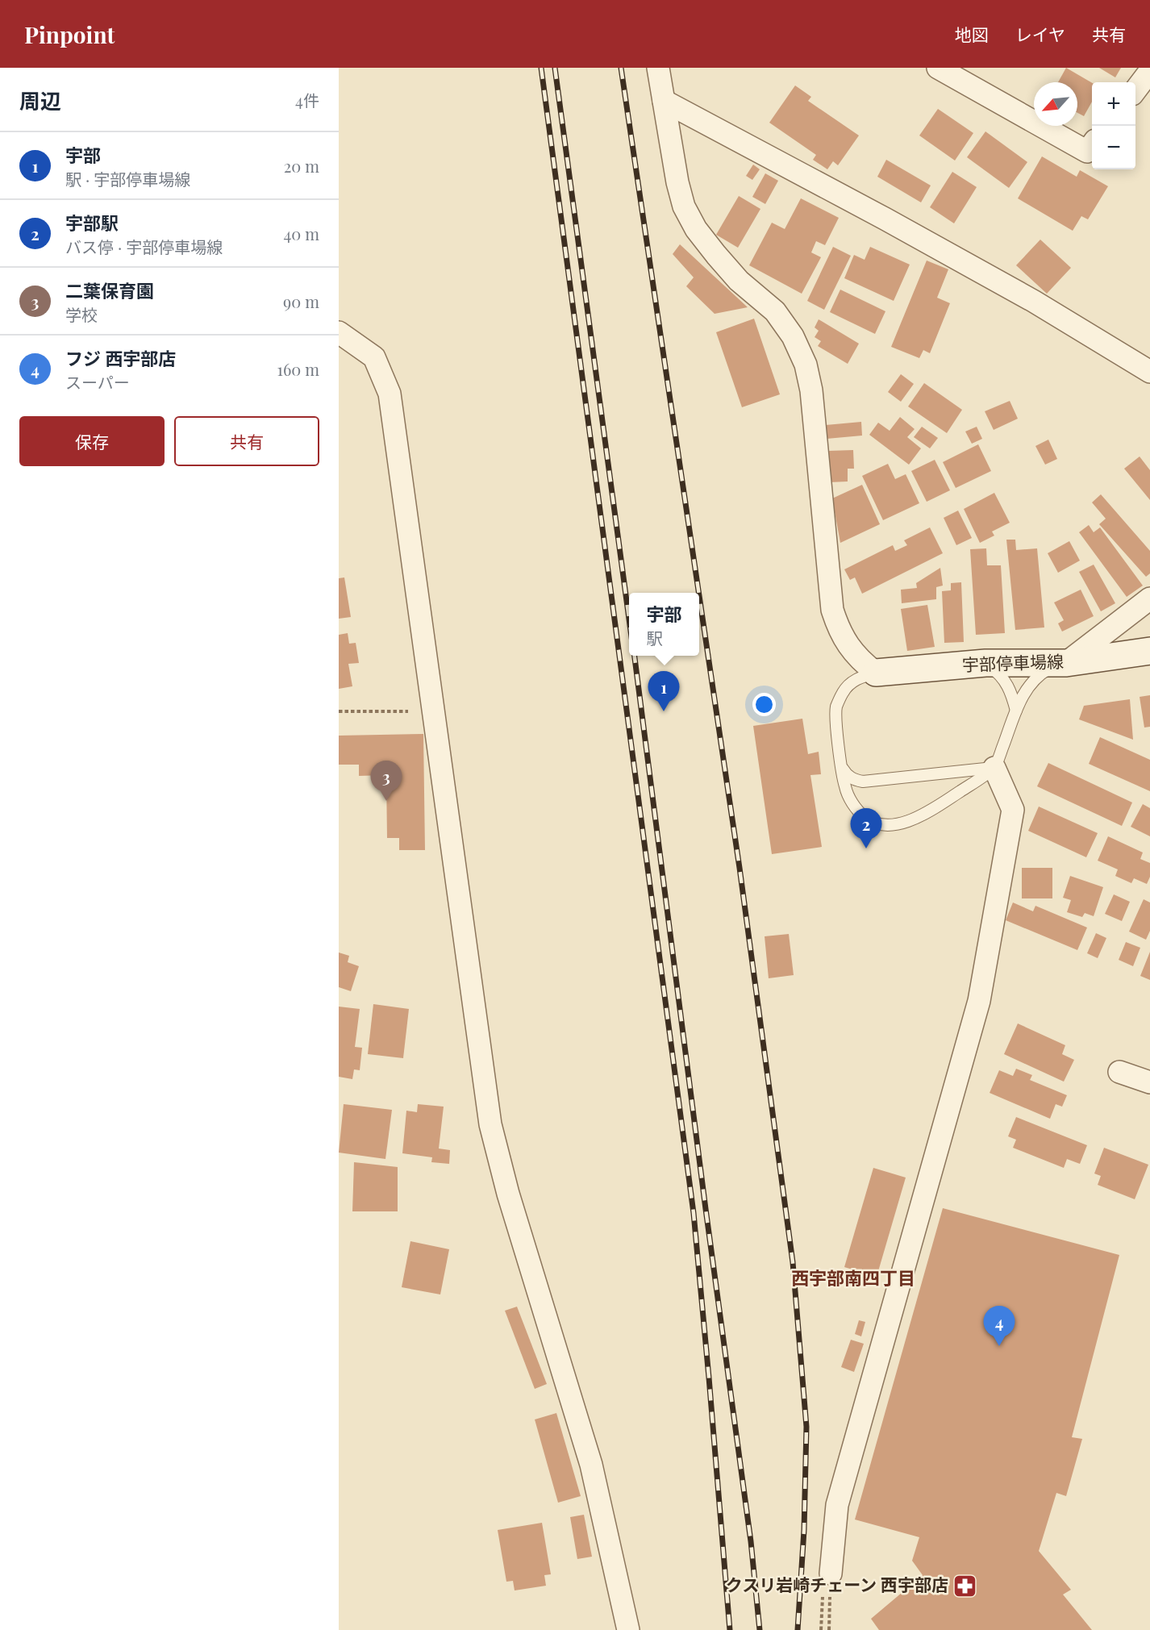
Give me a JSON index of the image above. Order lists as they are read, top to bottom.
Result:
{
  "streets": {
    "main road": ["宇部停車場線"]
  },
  "districts": ["西宇部南四丁目"],
  "places": {
    "pharmacy": ["クスリ岩崎チェーン 西宇部店"]
  },
  "north": "bottom left",
  "page": {
    "header": "Pinpoint",
    "nav": ["地図", "レイヤ", "共有"],
    "heading": ["周辺", "4件"],
    "map_buttons": ["+", "−"],
    "list": [
      {
        "mark": "1",
        "name": "宇部",
        "note": "駅 · 宇部停車場線",
        "value": "20 m"
      },
      {
        "mark": "2",
        "name": "宇部駅",
        "note": "バス停 · 宇部停車場線",
        "value": "40 m"
      },
      {
        "mark": "3",
        "name": "二葉保育園",
        "note": "学校",
        "value": "90 m"
      },
      {
        "mark": "4",
        "name": "フジ 西宇部店",
        "note": "スーパー",
        "value": "160 m"
      }
    ],
    "buttons": ["保存", "共有"],
    "popup": ["宇部", "駅"],
    "pins": [
      "1",
      "3",
      "2",
      "4"
    ]
  }
}
